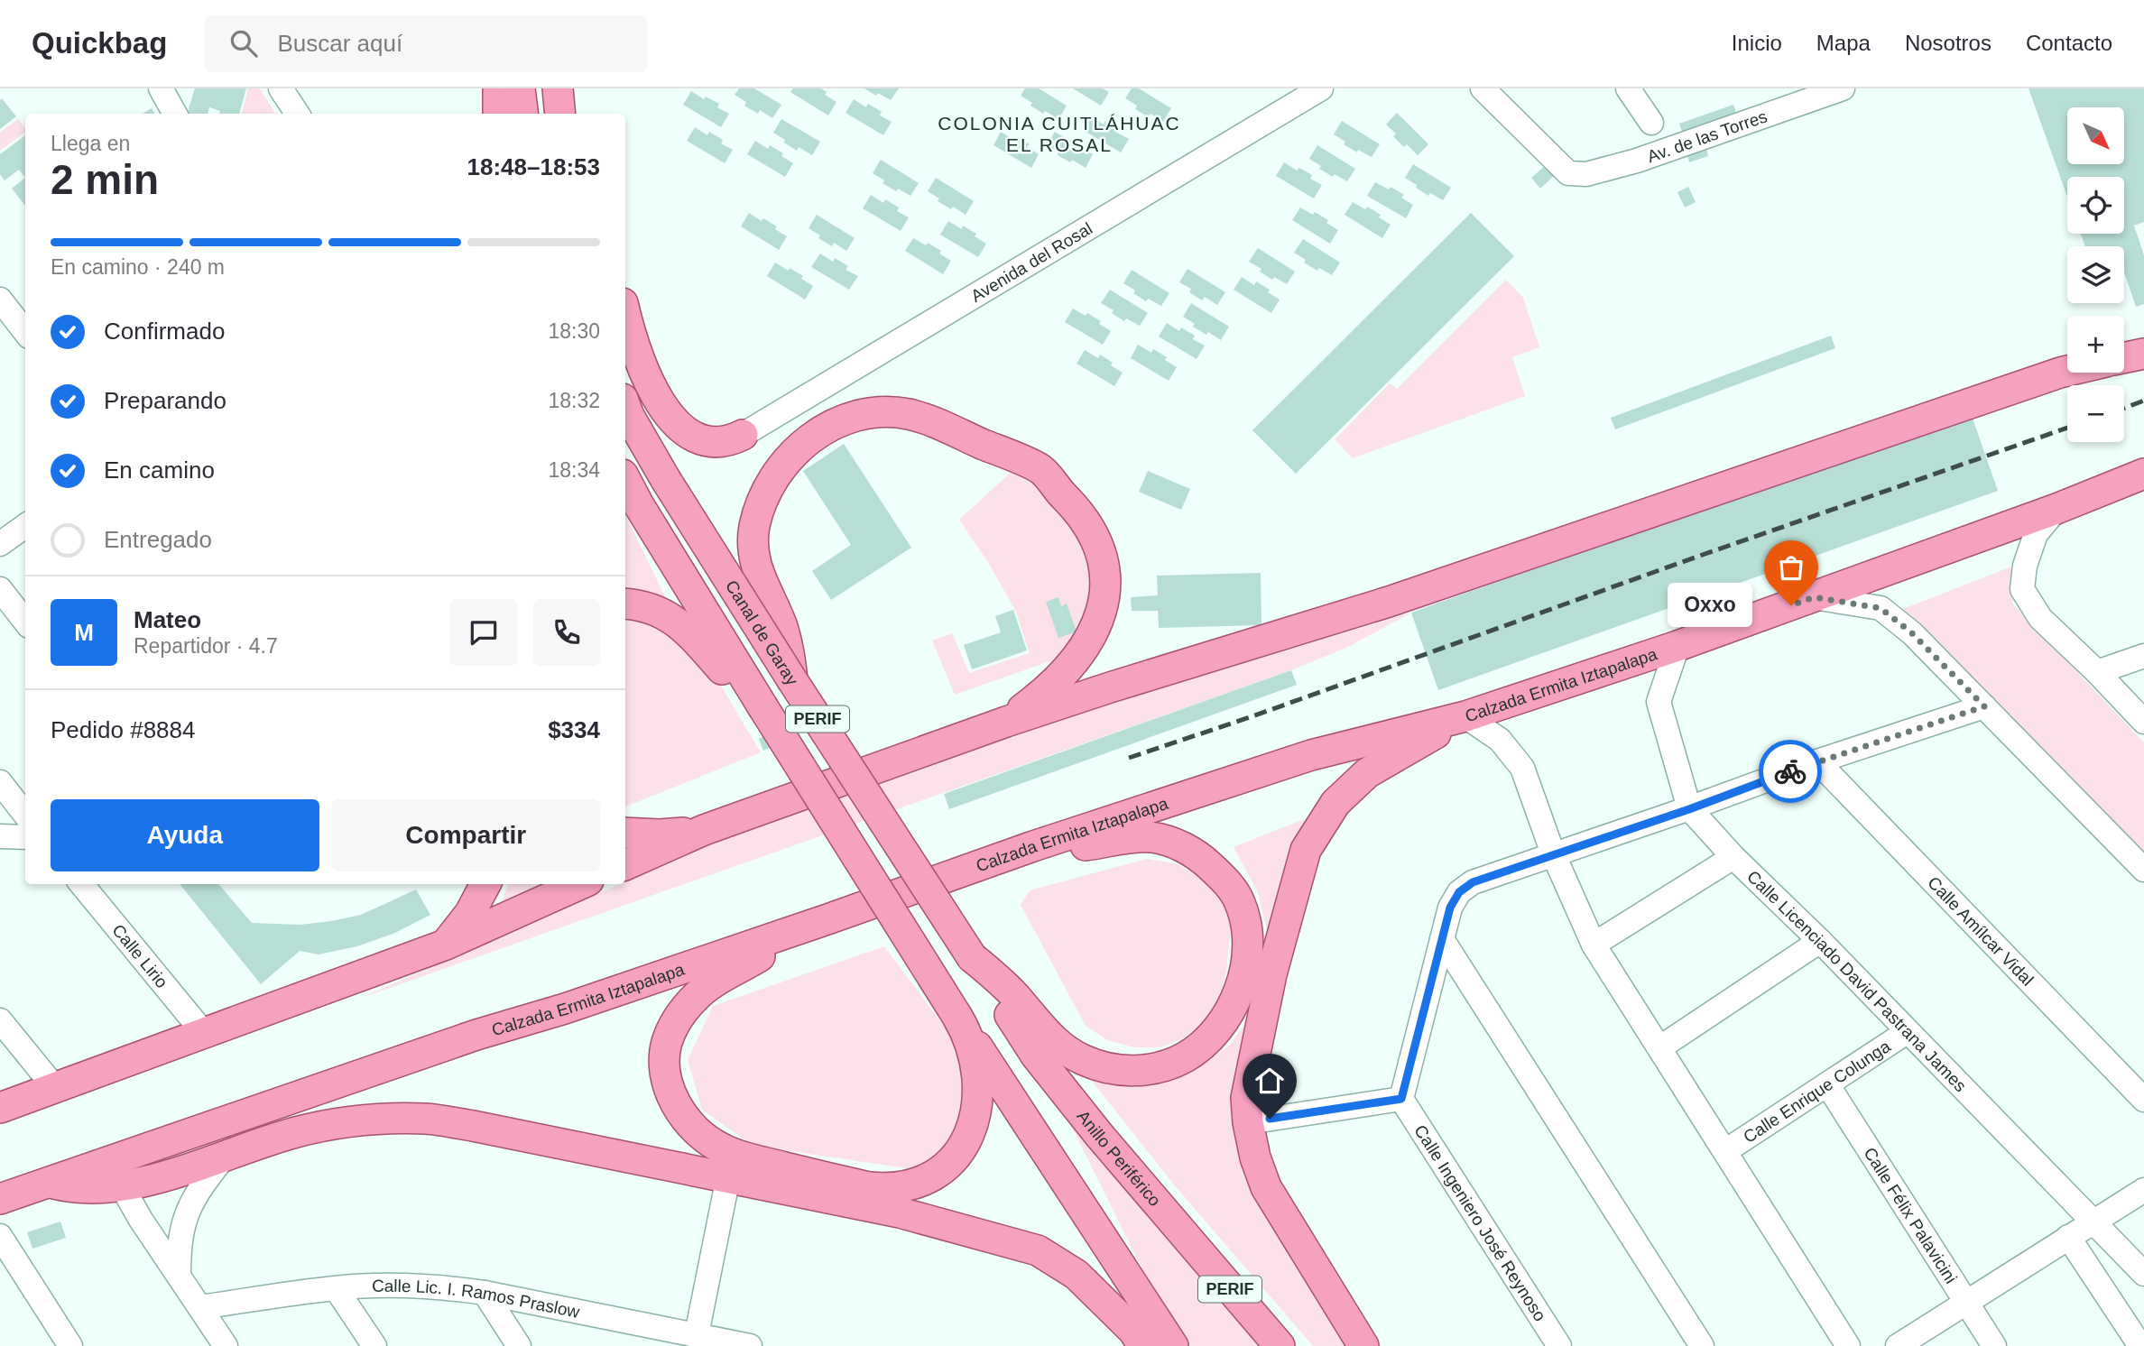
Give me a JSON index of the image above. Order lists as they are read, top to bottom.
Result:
{
  "streets": {
    "main road": [
      "Canal de Garay",
      "Calzada Ermita Iztapalapa",
      "PERIF",
      "Anillo Periférico"
    ],
    "street": [
      "Av. de las Torres",
      "Avenida del Rosal",
      "Calle Amílcar Vidal",
      "Calle Lirio",
      "Calle Licenciado David Pastrana James",
      "Calle Enrique Colunga",
      "Calle Félix Palavicini",
      "Calle Ingeniero José Reynoso",
      "Calle Lic. I. Ramos Praslow"
    ]
  },
  "crossings": [
    ["Canal de Garay", "Anillo Periférico"],
    ["Calzada Ermita Iztapalapa", "Calle Licenciado David Pastrana James"],
    ["Calle Licenciado David Pastrana James", "Calle Enrique Colunga"],
    ["Calle Enrique Colunga", "Calle Félix Palavicini"]
  ],
  "districts": ["COLONIA CUITLÁHUAC EL ROSAL"],
  "places": ["Oxxo"],
  "north": "bottom right",
  "page": {
    "header": "Quickbag",
    "search": "Buscar aquí",
    "nav": [
      "Inicio",
      "Mapa",
      "Nosotros",
      "Contacto"
    ],
    "map_buttons": ["+", "−"],
    "heading": ["2 min", "Llega en", "18:48–18:53"],
    "panel": [
      "Mateo",
      "Repartidor · 4.7",
      "Pedido #8884",
      "$334"
    ],
    "bar": "En camino · 240 m",
    "list": [
      ["Confirmado", "18:30"],
      ["Preparando", "18:32"],
      ["En camino", "18:34"],
      "Entregado"
    ],
    "bubble": "Oxxo",
    "round": "M",
    "buttons": ["Ayuda", "Compartir"]
  }
}
